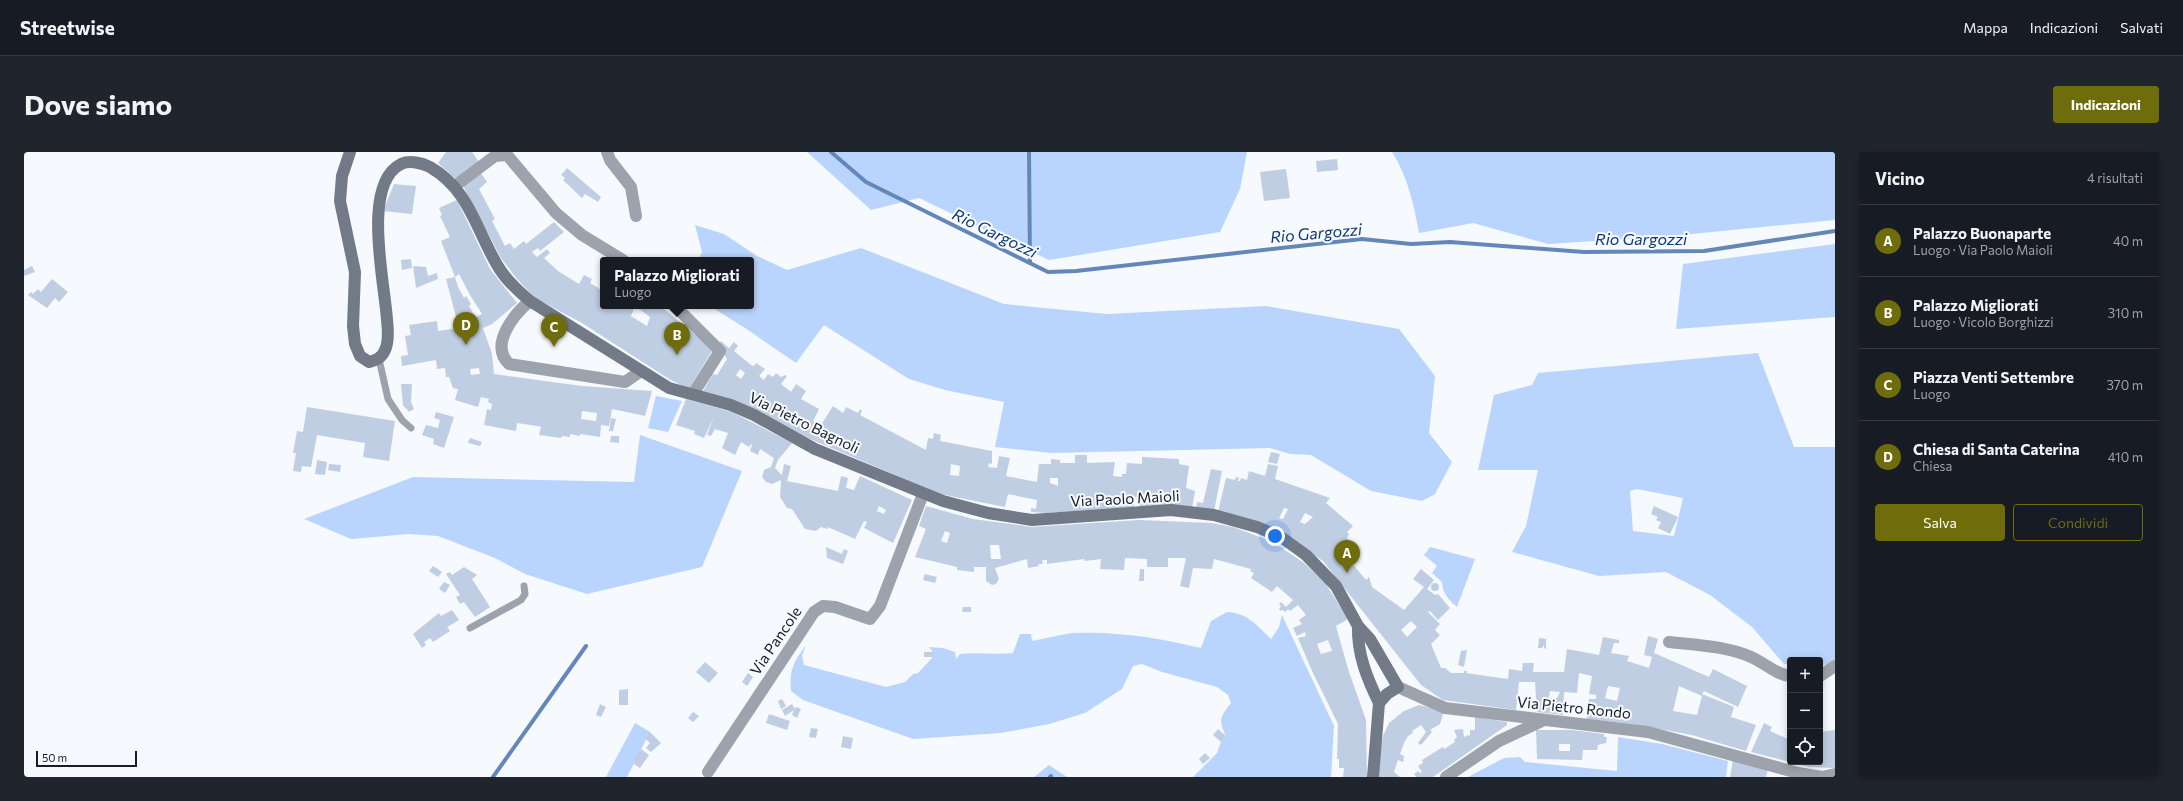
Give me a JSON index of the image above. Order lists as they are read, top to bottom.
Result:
{
  "streets": {
    "street": [
      "Via Pietro Bagnoli",
      "Via Paolo Maioli",
      "Via Pancole",
      "Via Pietro Rondo"
    ]
  },
  "crossings": [
    ["Via Pietro Bagnoli", "Via Paolo Maioli"],
    ["Via Pietro Bagnoli", "Via Pancole"],
    ["Via Paolo Maioli", "Via Pancole"]
  ],
  "water": ["Rio Gargozzi"],
  "scale_bar": "50 m",
  "page": {
    "header": "Streetwise",
    "nav": ["Mappa", "Indicazioni", "Salvati"],
    "buttons": [
      "Indicazioni",
      ["Salva", "Condividi"]
    ],
    "title": "Dove siamo",
    "heading": ["Vicino", "4 risultati"],
    "list": [
      {
        "mark": "A",
        "name": "Palazzo Buonaparte",
        "note": "Luogo · Via Paolo Maioli",
        "value": "40 m"
      },
      {
        "mark": "B",
        "name": "Palazzo Migliorati",
        "note": "Luogo · Vicolo Borghizzi",
        "value": "310 m"
      },
      {
        "mark": "C",
        "name": "Piazza Venti Settembre",
        "note": "Luogo",
        "value": "370 m"
      },
      {
        "mark": "D",
        "name": "Chiesa di Santa Caterina",
        "note": "Chiesa",
        "value": "410 m"
      }
    ],
    "popup": ["Palazzo Migliorati", "Luogo"],
    "pins": [
      "D",
      "C",
      "B",
      "A"
    ],
    "map_buttons": ["+", "−"],
    "scale": "50 m"
  }
}
